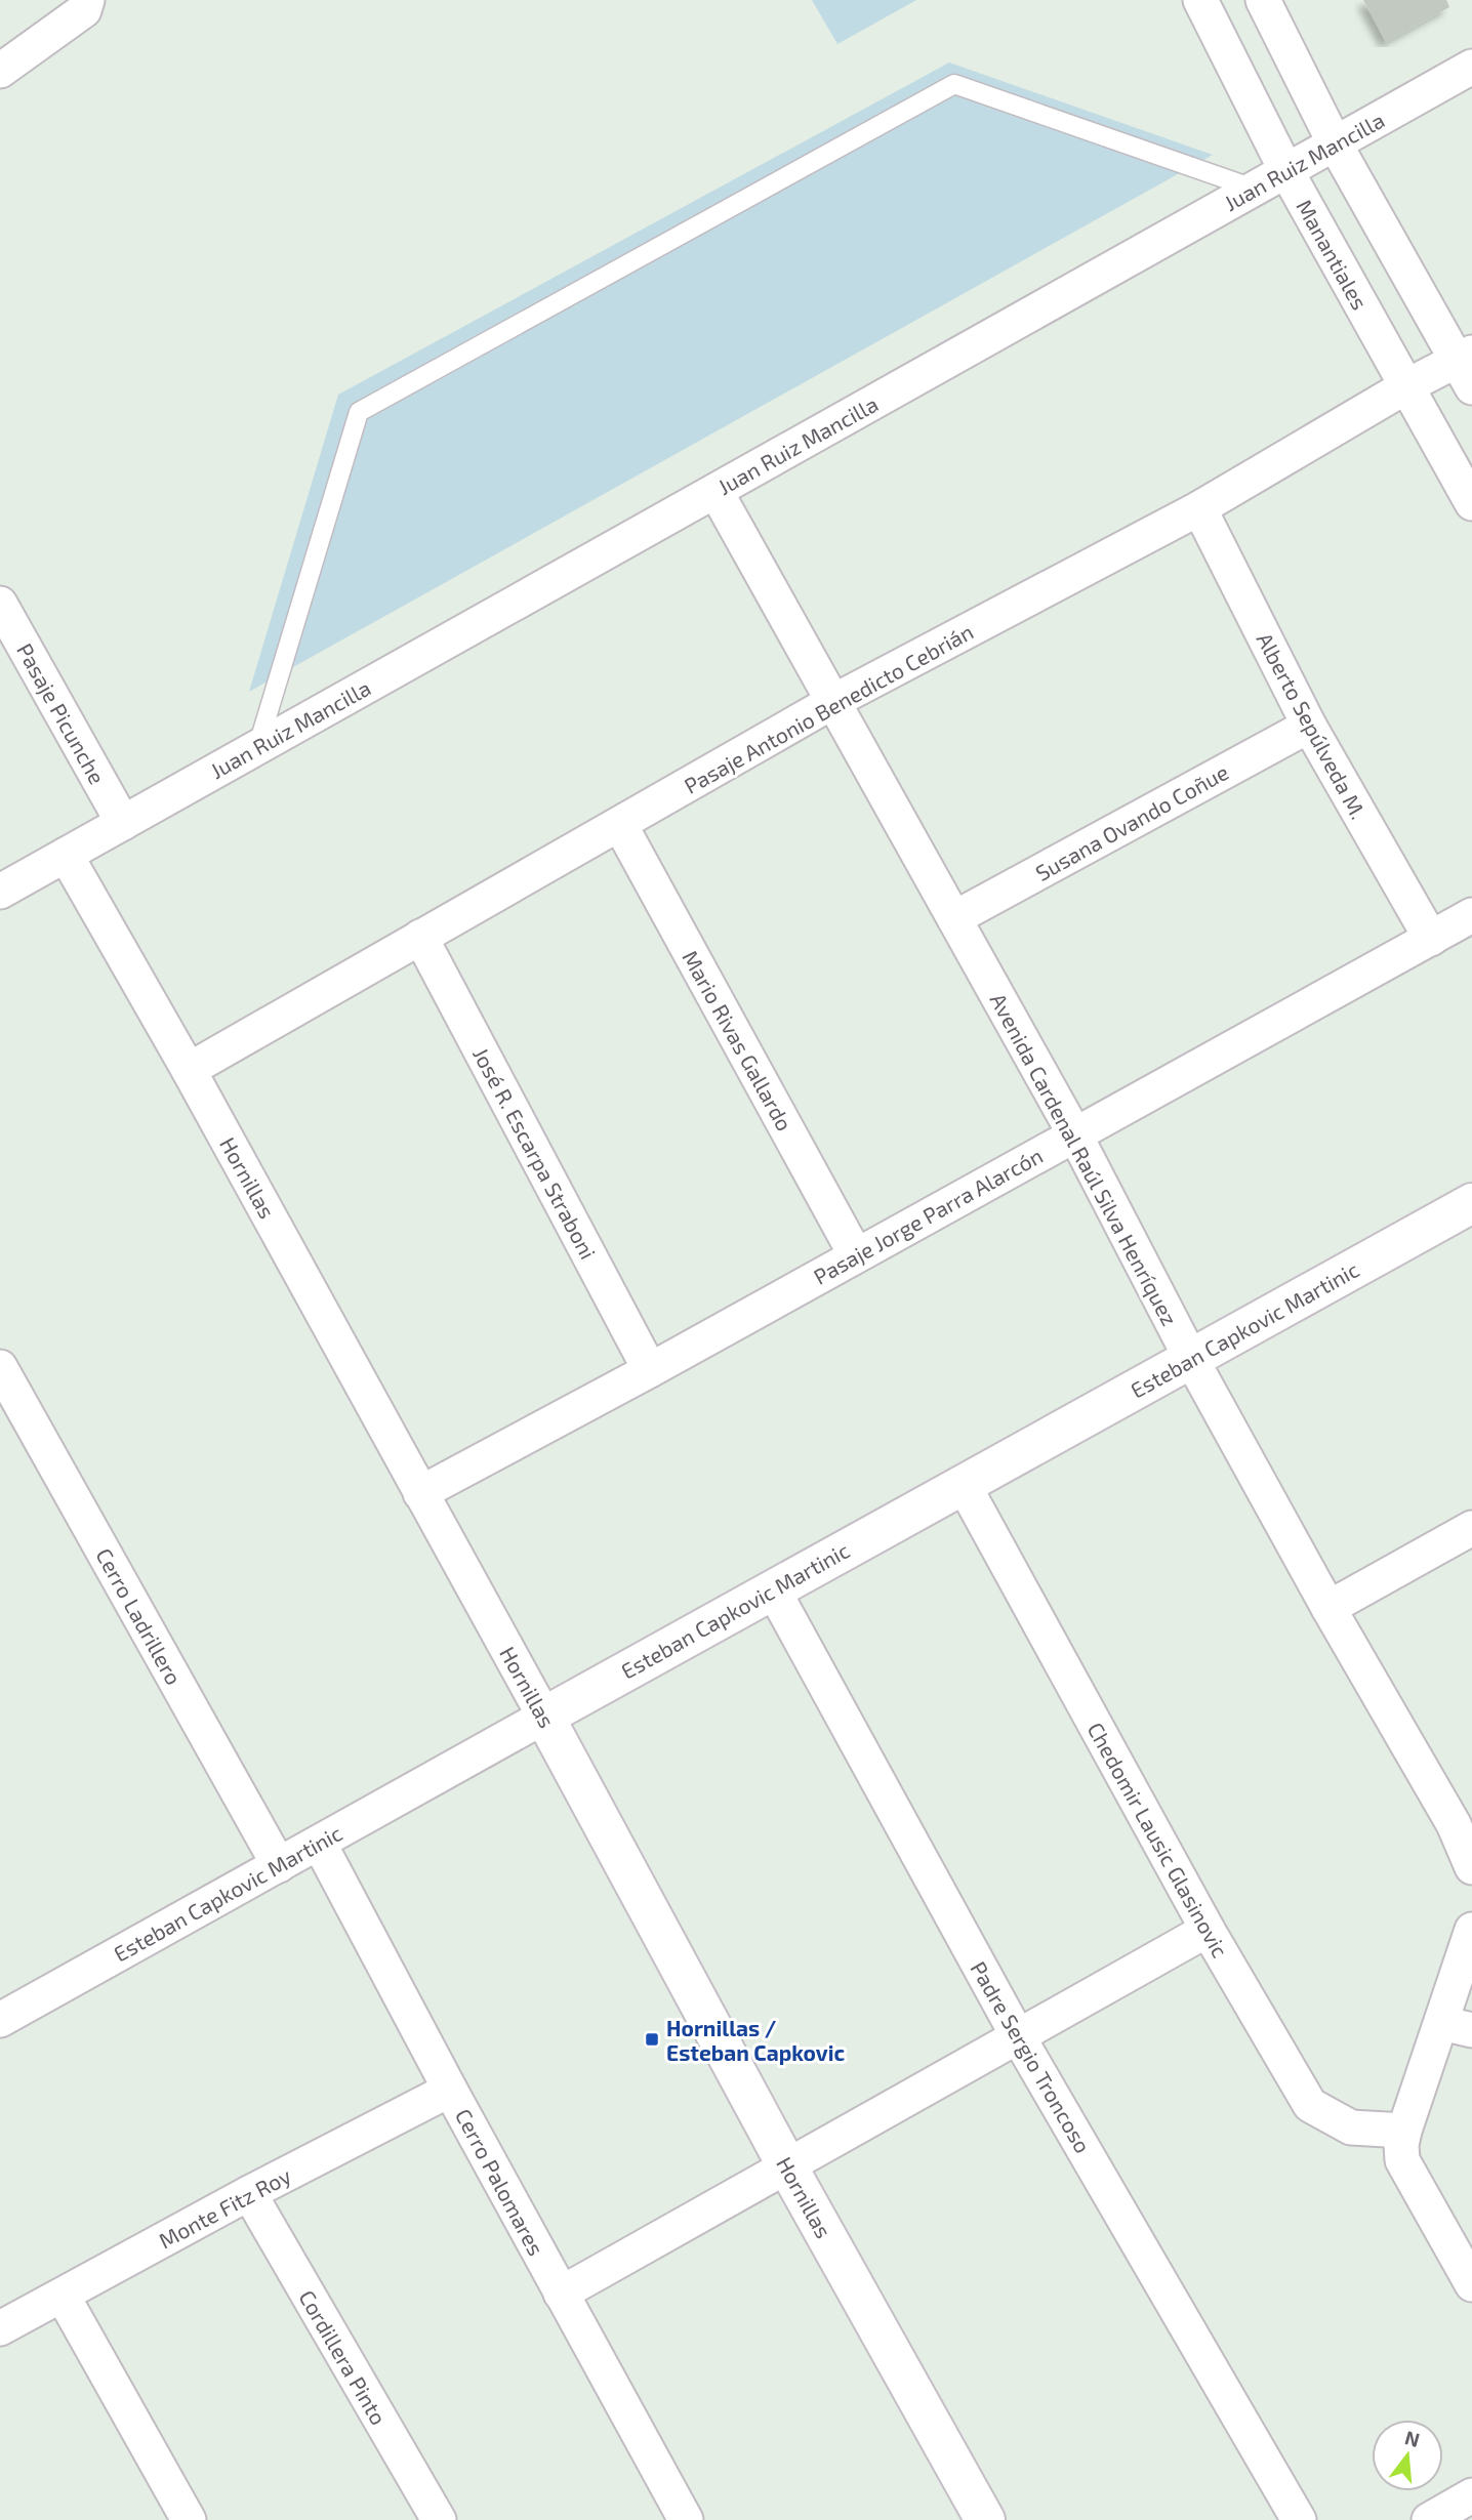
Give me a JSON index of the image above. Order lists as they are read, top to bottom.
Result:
{
  "streets": {
    "street": [
      "Juan Ruiz Mancilla",
      "Manantiales",
      "Pasaje Antonio Benedicto Cebrián",
      "Pasaje Picunche",
      "Alberto Sepúlveda M.",
      "Susana Ovando Coñue",
      "Mario Rivas Gallardo",
      "José R. Escarpa Straboni",
      "Avenida Cardenal Raúl Silva Henríquez",
      "Hornillas",
      "Pasaje Jorge Parra Alarcón",
      "Esteban Capkovic Martinic",
      "Cerro Ladrillero",
      "Chedomir Lausic Glasinovic",
      "Padre Sergio Troncoso",
      "Cerro Palomares",
      "Monte Fitz Roy",
      "Cordillera Pinto"
    ]
  },
  "crossings": [
    ["Juan Ruiz Mancilla", "Manantiales"],
    ["Juan Ruiz Mancilla", "Pasaje Picunche"],
    ["Juan Ruiz Mancilla", "Avenida Cardenal Raúl Silva Henríquez"],
    ["Juan Ruiz Mancilla", "Hornillas"],
    ["Manantiales", "Pasaje Antonio Benedicto Cebrián"],
    ["Pasaje Antonio Benedicto Cebrián", "Alberto Sepúlveda M."],
    ["Pasaje Antonio Benedicto Cebrián", "Mario Rivas Gallardo"],
    ["Pasaje Antonio Benedicto Cebrián", "José R. Escarpa Straboni"],
    ["Pasaje Antonio Benedicto Cebrián", "Avenida Cardenal Raúl Silva Henríquez"],
    ["Pasaje Antonio Benedicto Cebrián", "Hornillas"],
    ["Alberto Sepúlveda M.", "Susana Ovando Coñue"],
    ["Alberto Sepúlveda M.", "Pasaje Jorge Parra Alarcón"],
    ["Susana Ovando Coñue", "Avenida Cardenal Raúl Silva Henríquez"],
    ["Mario Rivas Gallardo", "Pasaje Jorge Parra Alarcón"],
    ["José R. Escarpa Straboni", "Pasaje Jorge Parra Alarcón"],
    ["Avenida Cardenal Raúl Silva Henríquez", "Pasaje Jorge Parra Alarcón"],
    ["Avenida Cardenal Raúl Silva Henríquez", "Esteban Capkovic Martinic"],
    ["Hornillas", "Pasaje Jorge Parra Alarcón"],
    ["Hornillas", "Esteban Capkovic Martinic"],
    ["Esteban Capkovic Martinic", "Cerro Ladrillero"],
    ["Esteban Capkovic Martinic", "Chedomir Lausic Glasinovic"],
    ["Esteban Capkovic Martinic", "Padre Sergio Troncoso"],
    ["Esteban Capkovic Martinic", "Cerro Palomares"],
    ["Cerro Palomares", "Monte Fitz Roy"],
    ["Monte Fitz Roy", "Cordillera Pinto"]
  ],
  "places": {
    "transit": ["Hornillas / Esteban Capkovic"]
  },
  "north": "top"
}
